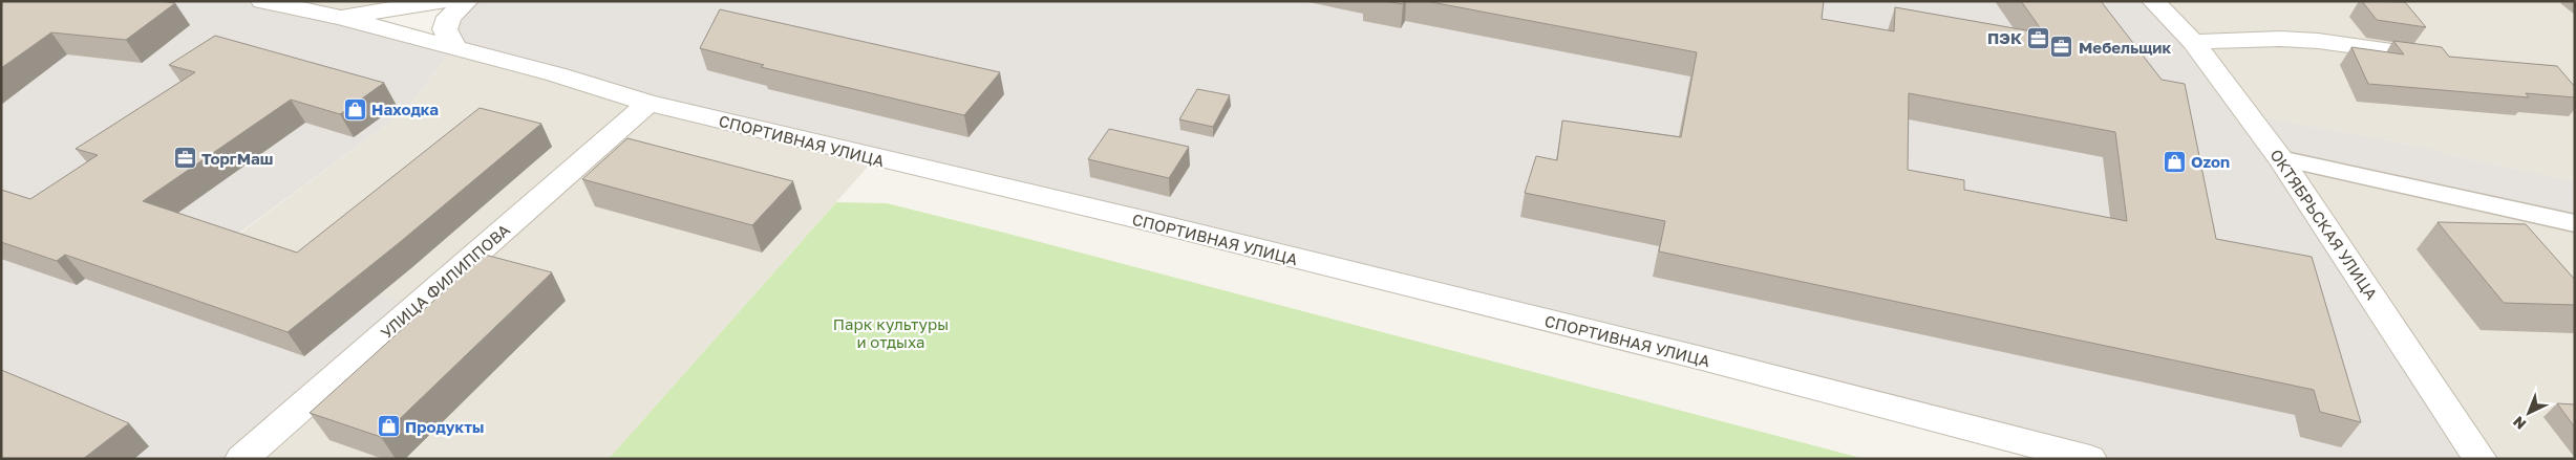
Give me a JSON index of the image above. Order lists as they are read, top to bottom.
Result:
{
  "streets": {
    "street": ["СПОРТИВНАЯ УЛИЦА", "ОКТЯБРЬСКАЯ УЛИЦА", "УЛИЦА ФИЛИППОВА"]
  },
  "crossings": [
    ["СПОРТИВНАЯ УЛИЦА", "УЛИЦА ФИЛИППОВА"]
  ],
  "parks": ["Парк культуры и отдыха"],
  "places": {
    "office": ["ПЭК", "Мебельщик", "ТоргМаш"],
    "shop": ["Находка", "Ozon", "Продукты"]
  },
  "north": "bottom left"
}
